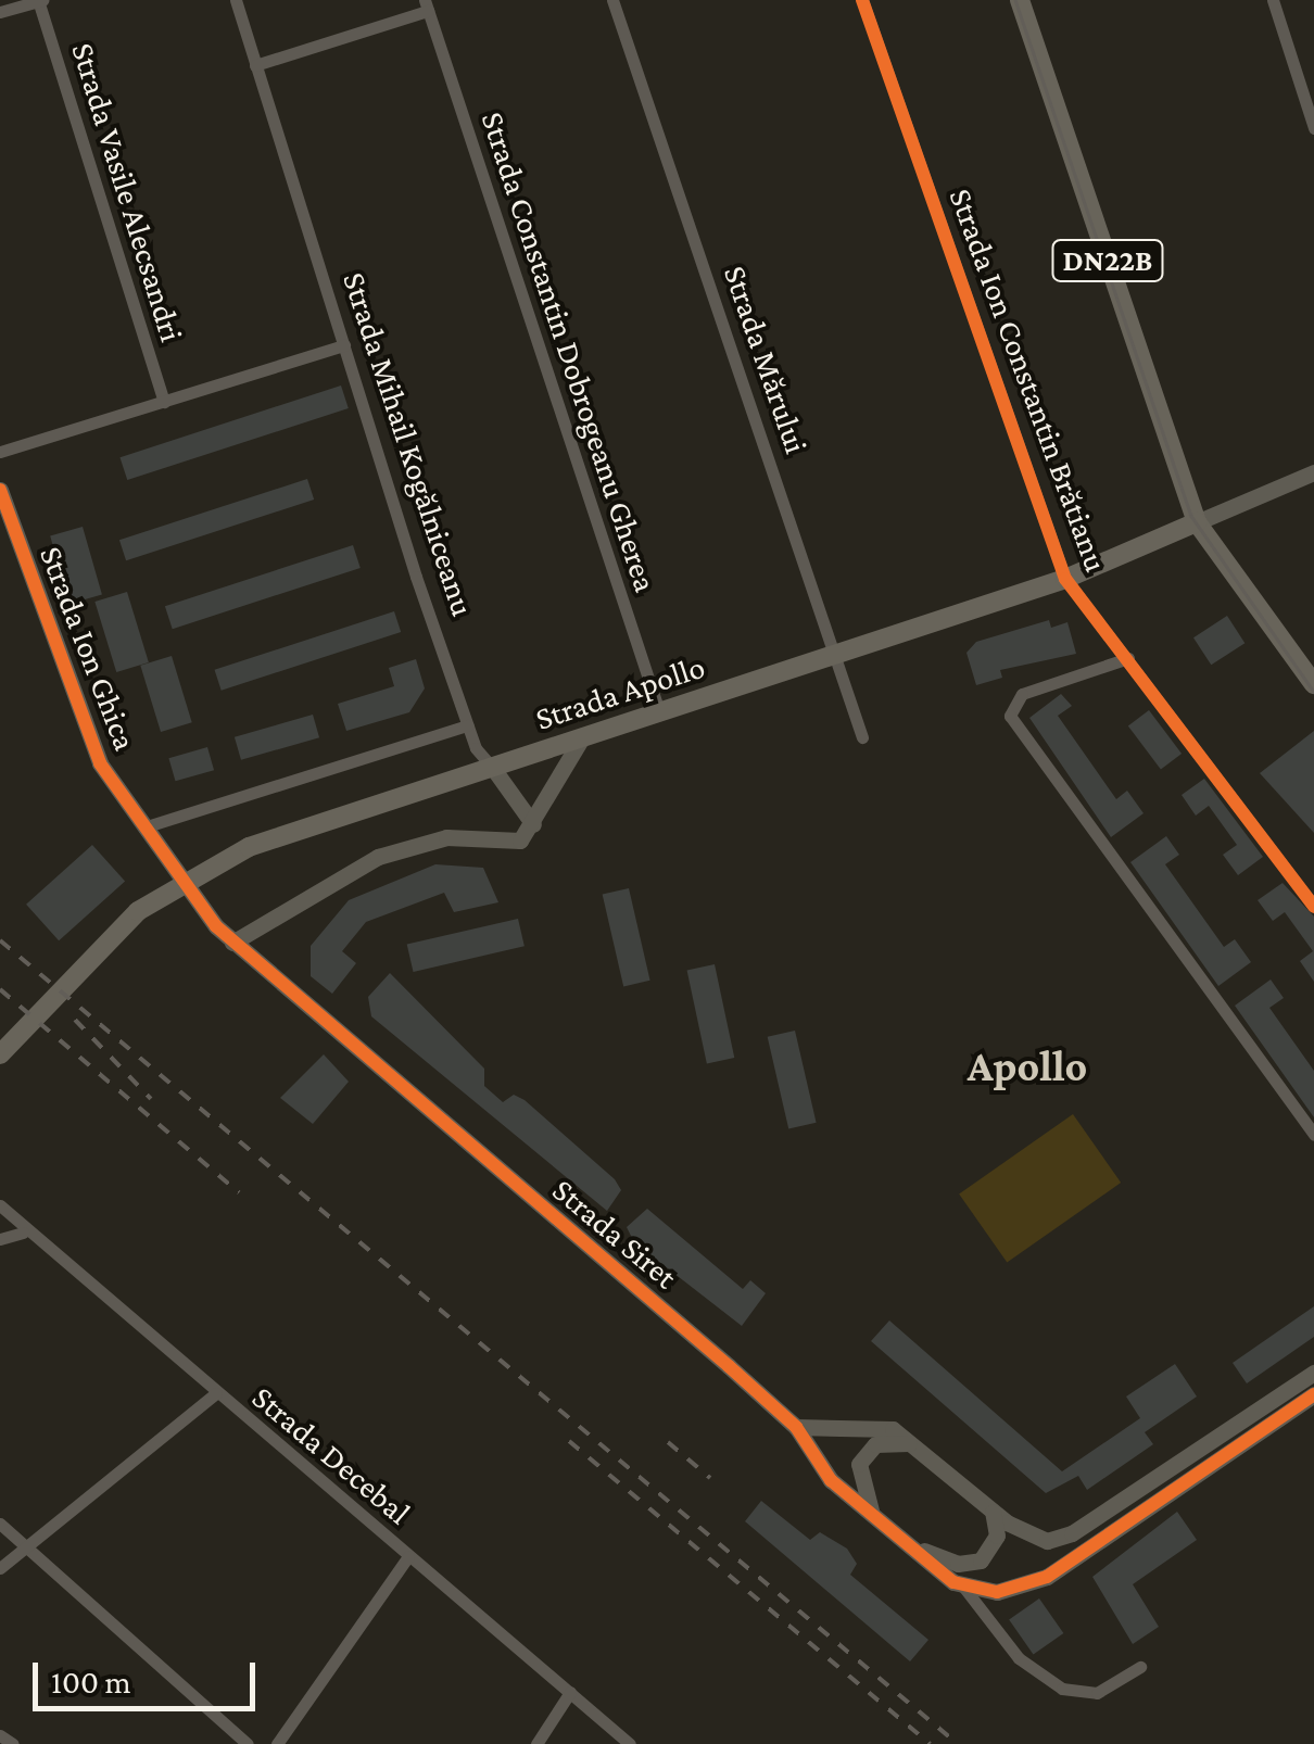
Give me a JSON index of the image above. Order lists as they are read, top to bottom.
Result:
{
  "streets": {
    "main road": ["DN22B", "Strada Apollo"],
    "street": [
      "Strada Vasile Alecsandri",
      "Strada Constantin Dobrogeanu Gherea",
      "Strada Mărului",
      "Strada Ion Constantin Brătianu",
      "Strada Mihail Kogălniceanu",
      "Strada Ion Ghica",
      "Strada Siret",
      "Strada Decebal"
    ]
  },
  "crossings": [
    ["DN22B", "Strada Apollo"],
    ["Strada Constantin Dobrogeanu Gherea", "Strada Apollo"],
    ["Strada Mărului", "Strada Apollo"],
    ["Strada Ion Constantin Brătianu", "Strada Apollo"],
    ["Strada Mihail Kogălniceanu", "Strada Apollo"],
    ["Strada Ion Ghica", "Strada Siret"]
  ],
  "districts": ["Apollo"],
  "scale_bar": "100 m"
}
